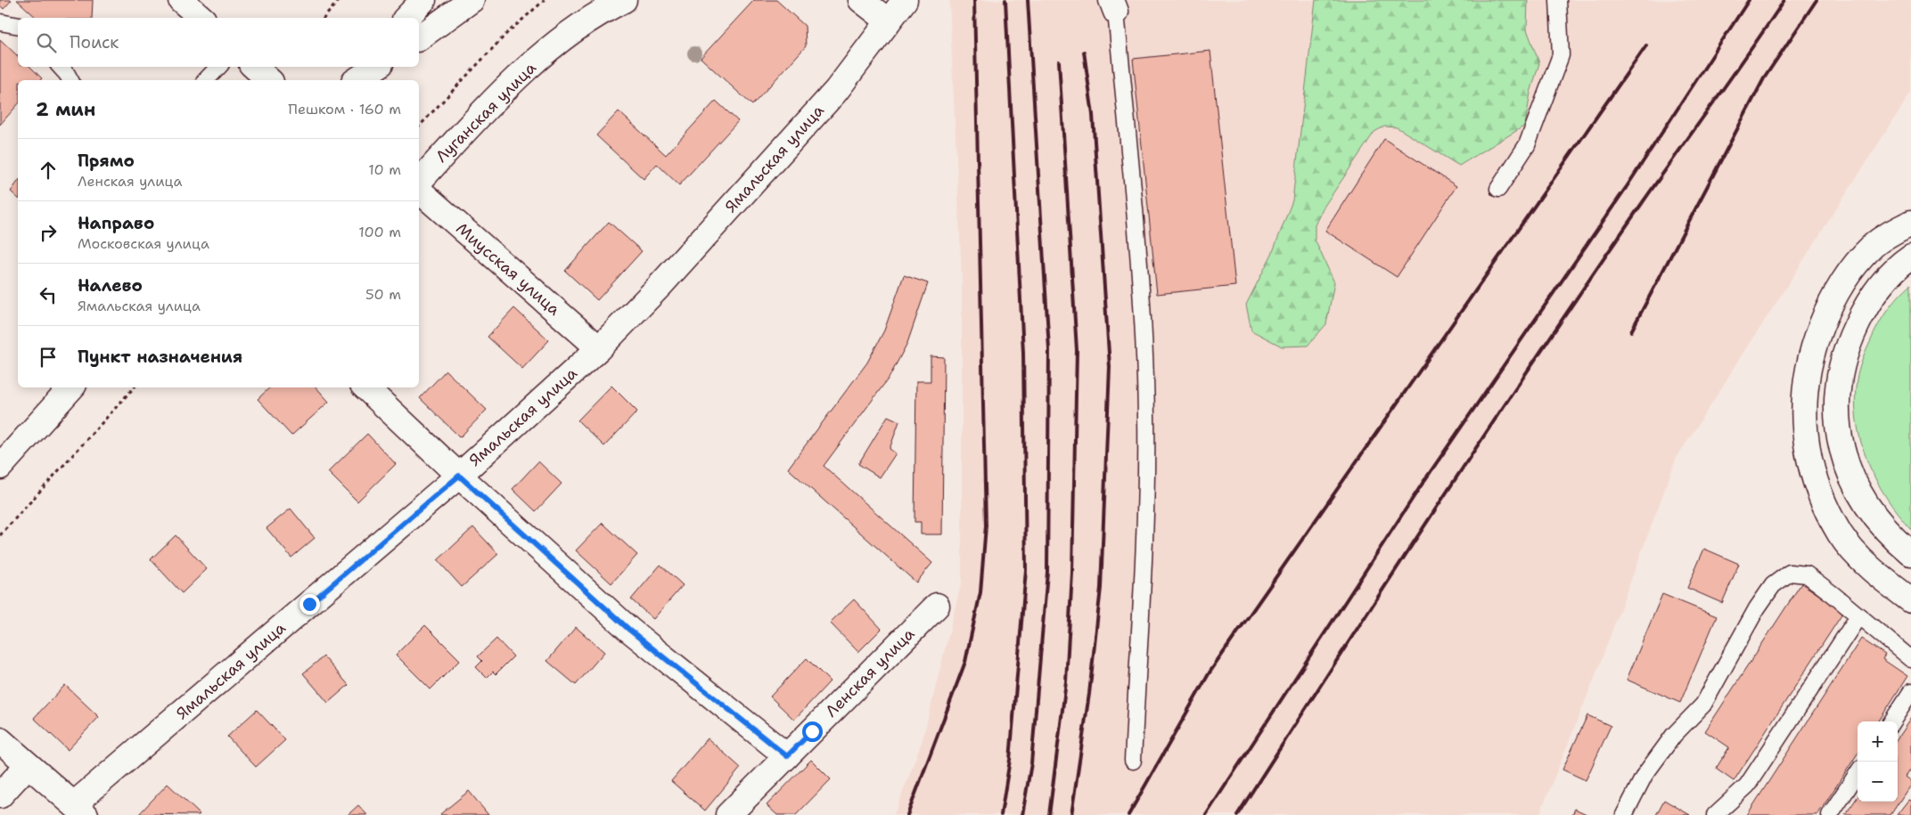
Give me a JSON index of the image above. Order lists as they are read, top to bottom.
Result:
{
  "streets": {
    "street": [
      "Луганская улица",
      "Ямальская улица",
      "Миусская улица",
      "Ленская улица"
    ]
  },
  "crossings": [
    ["Ямальская улица", "Миусская улица"]
  ],
  "page": {
    "search": "Поиск",
    "heading": ["2 мин", "Пешком · 160 m"],
    "list": [
      ["Прямо", "Ленская улица", "10 m"],
      ["Направо", "Московская улица", "100 m"],
      ["Налево", "Ямальская улица", "50 m"],
      "Пункт назначения"
    ],
    "map_buttons": ["+", "−"]
  }
}
